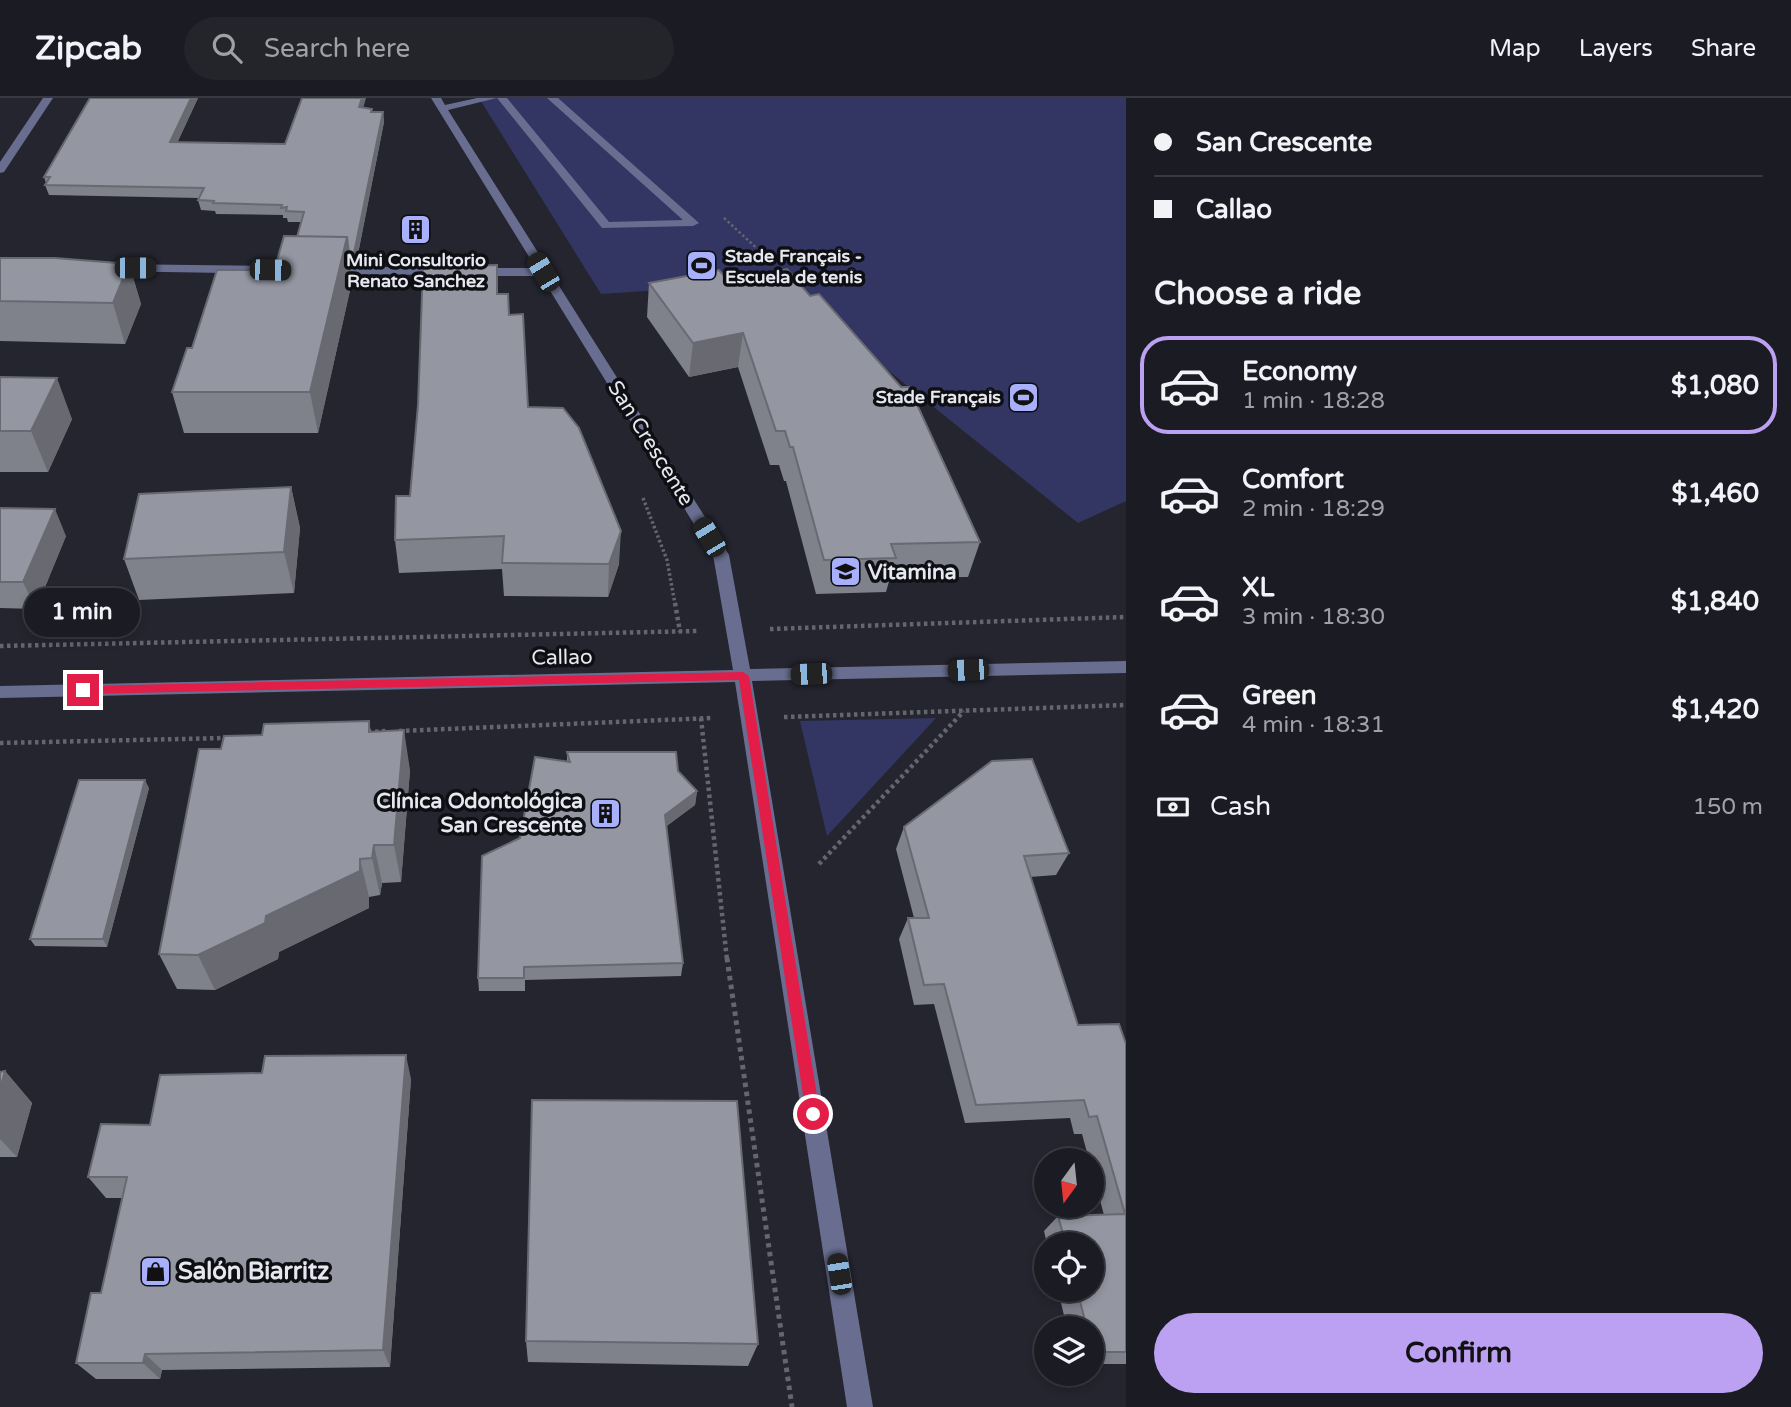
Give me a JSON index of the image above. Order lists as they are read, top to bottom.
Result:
{
  "streets": {
    "street": ["San Crescente", "Callao"]
  },
  "crossings": [
    ["San Crescente", "Callao"]
  ],
  "places": {
    "building": ["Mini Consultorio Renato Sanchez", "Clínica Odontológica San Crescente"],
    "sports": ["Stade Français - Escuela de tenis", "Stade Français"],
    "school or university": ["Vitamina"],
    "shop": ["Salón Biarritz"]
  },
  "north": "bottom",
  "page": {
    "header": "Zipcab",
    "search": "Search here",
    "nav": ["Map", "Layers", "Share"],
    "banner": ["San Crescente", "Callao"],
    "heading": "Choose a ride",
    "list": [
      {
        "name": "Economy",
        "note": "1 min · 18:28",
        "value": "$1,080"
      },
      {
        "name": "Comfort",
        "note": "2 min · 18:29",
        "value": "$1,460"
      },
      {
        "name": "XL",
        "note": "3 min · 18:30",
        "value": "$1,840"
      },
      {
        "name": "Green",
        "note": "4 min · 18:31",
        "value": "$1,420"
      }
    ],
    "bubble": "1 min",
    "pay": ["Cash", "150 m"],
    "buttons": "Confirm"
  }
}
